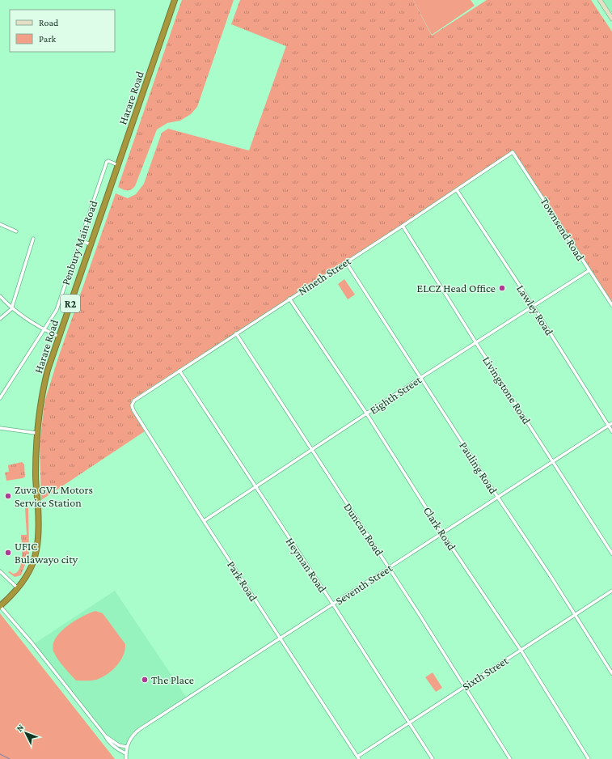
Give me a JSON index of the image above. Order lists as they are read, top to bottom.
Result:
{
  "streets": {
    "highway": ["Harare Road", "R2"],
    "street": [
      "Townsend Road",
      "Penbury Main Road",
      "Nineth Street",
      "Lawley Road",
      "Livingstone Road",
      "Eighth Street",
      "Pauling Road",
      "Clark Road",
      "Duncan Road",
      "Heyman Road",
      "Park Road",
      "Seventh Street",
      "Sixth Street"
    ]
  },
  "crossings": [
    ["Harare Road", "Penbury Main Road"],
    ["Townsend Road", "Nineth Street"],
    ["Townsend Road", "Eighth Street"],
    ["Nineth Street", "Lawley Road"],
    ["Nineth Street", "Livingstone Road"],
    ["Nineth Street", "Pauling Road"],
    ["Nineth Street", "Clark Road"],
    ["Nineth Street", "Duncan Road"],
    ["Nineth Street", "Heyman Road"],
    ["Nineth Street", "Park Road"],
    ["Lawley Road", "Eighth Street"],
    ["Lawley Road", "Seventh Street"],
    ["Livingstone Road", "Eighth Street"],
    ["Livingstone Road", "Seventh Street"],
    ["Eighth Street", "Pauling Road"],
    ["Eighth Street", "Clark Road"],
    ["Eighth Street", "Duncan Road"],
    ["Eighth Street", "Heyman Road"],
    ["Eighth Street", "Park Road"],
    ["Pauling Road", "Seventh Street"],
    ["Pauling Road", "Sixth Street"],
    ["Clark Road", "Seventh Street"],
    ["Clark Road", "Sixth Street"],
    ["Duncan Road", "Seventh Street"],
    ["Duncan Road", "Sixth Street"],
    ["Heyman Road", "Seventh Street"],
    ["Heyman Road", "Sixth Street"],
    ["Park Road", "Seventh Street"],
    ["Park Road", "Sixth Street"]
  ],
  "places": [
    "ELCZ Head Office",
    "Zuva GVL Motors Service Station",
    "UFIC Bulawayo city",
    "The Place"
  ],
  "legend": ["Road", "Park"],
  "north": "top left"
}
